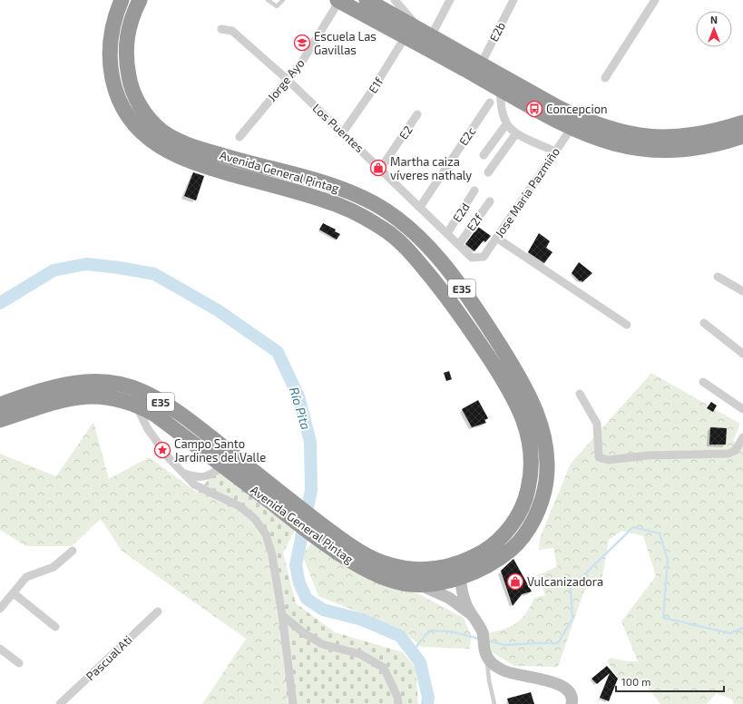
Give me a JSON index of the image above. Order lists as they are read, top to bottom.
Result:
{
  "streets": {
    "highway": ["Avenida General Pintag", "E35"],
    "street": [
      "E2b",
      "Jorge Ayo",
      "E1f",
      "Los Puentes",
      "E2",
      "E2c",
      "Jose María Pazmiño",
      "E2d",
      "E2f",
      "Pascual Ati"
    ]
  },
  "crossings": [
    ["Jorge Ayo", "Los Puentes"],
    ["E1f", "Los Puentes"],
    ["Los Puentes", "E2"],
    ["Los Puentes", "E2c"],
    ["Los Puentes", "Jose María Pazmiño"],
    ["Los Puentes", "E2d"],
    ["Los Puentes", "E2f"]
  ],
  "water": ["Río Pita"],
  "places": {
    "school or university": ["Escuela Las Gavillas"],
    "bus stop": ["Concepcion"],
    "shop": ["Martha caiza víveres nathaly", "Vulcanizadora"],
    "place": ["Campo Santo Jardines del Valle"]
  },
  "scale_bar": "100 m",
  "north": "top"
}
